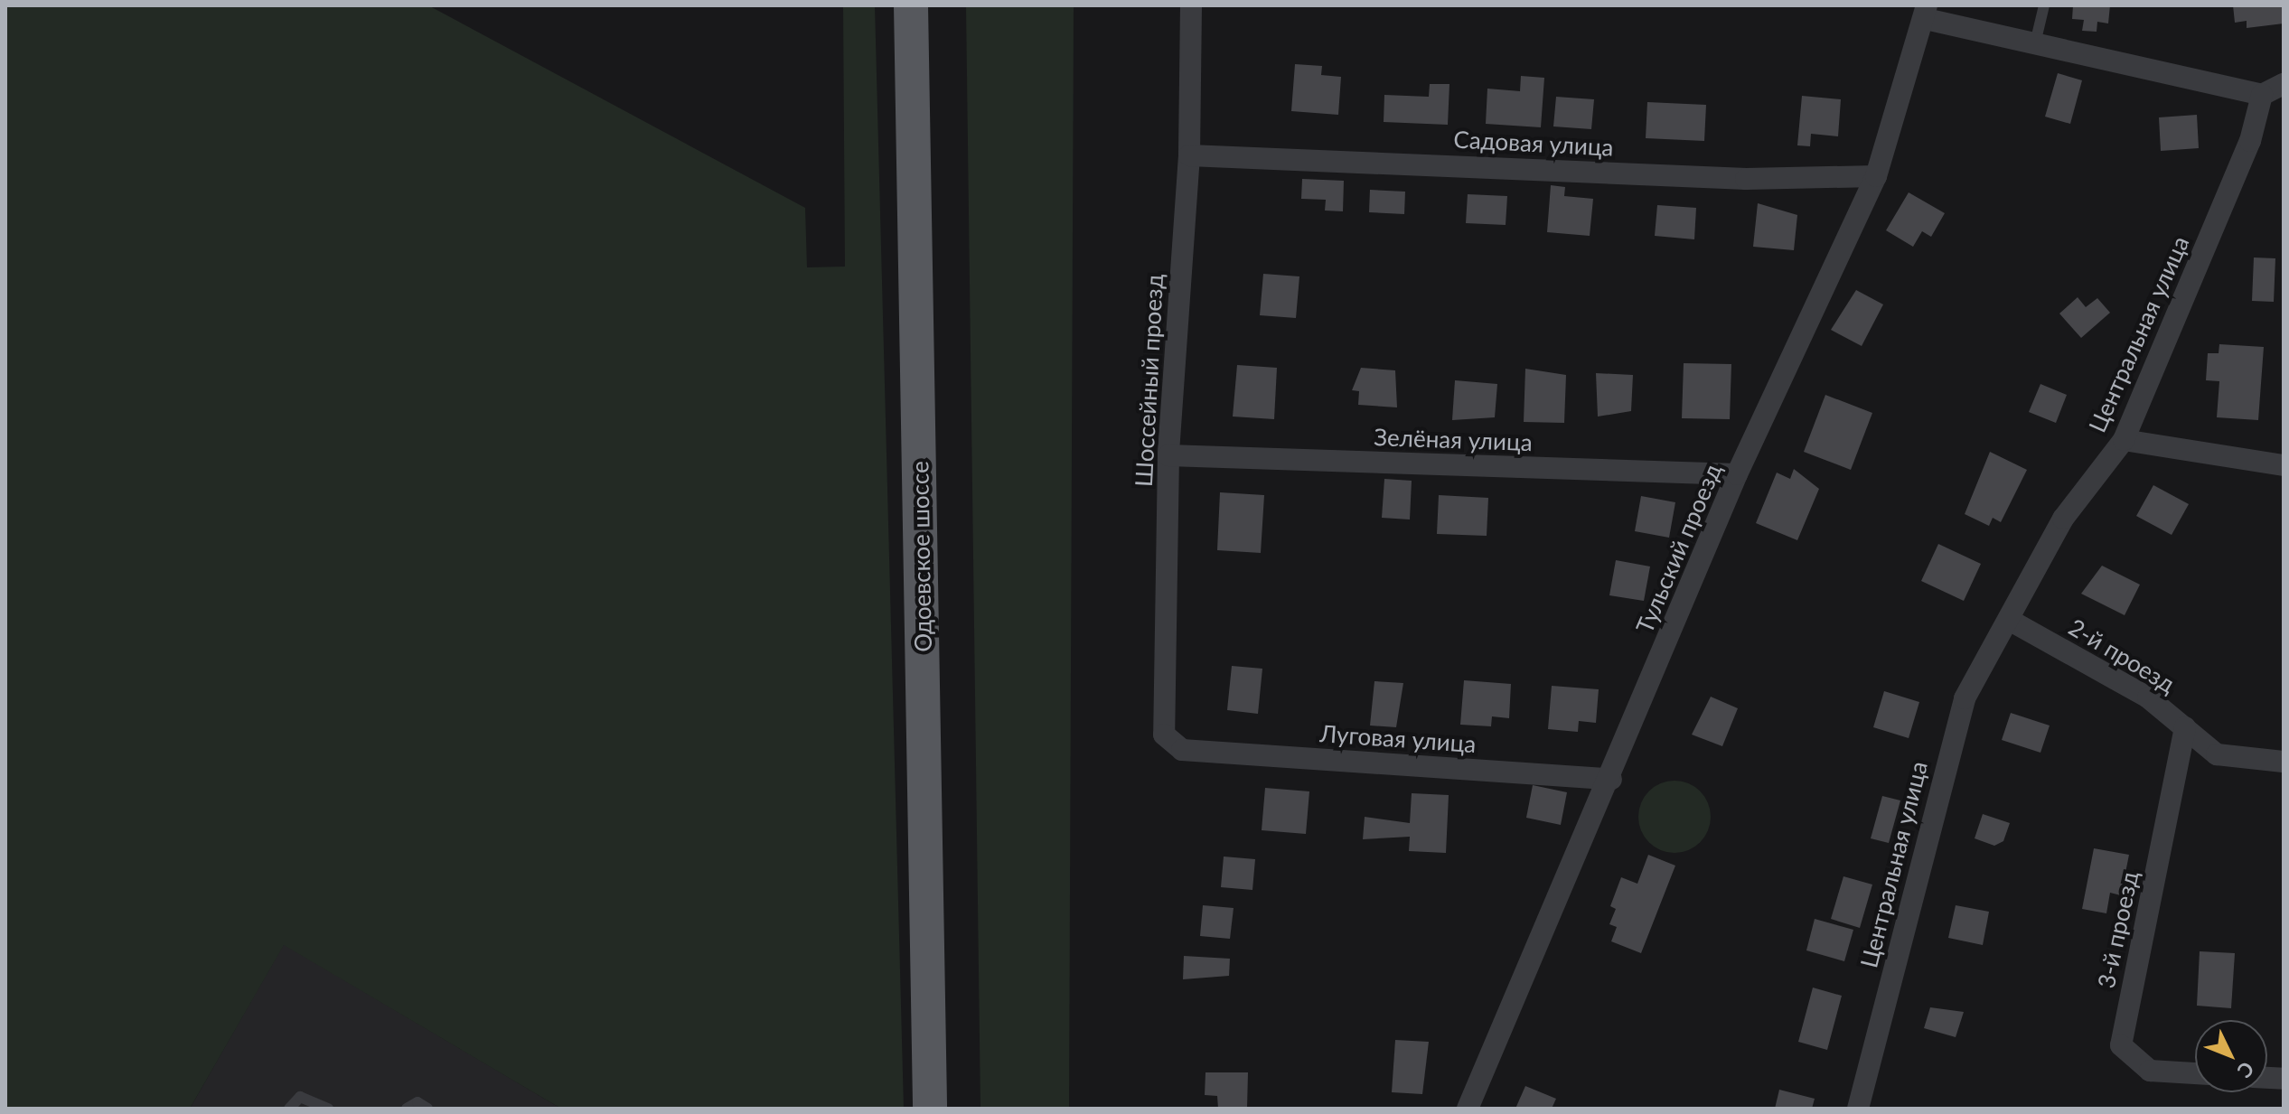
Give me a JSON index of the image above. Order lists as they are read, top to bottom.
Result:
{
  "streets": {
    "main road": ["Одоевское шоссе"],
    "street": [
      "Садовая улица",
      "Центральная улица",
      "Шоссейный проезд",
      "Зелёная улица",
      "Тульский проезд",
      "2-й проезд",
      "Луговая улица",
      "3-й проезд"
    ]
  },
  "crossings": [
    ["Садовая улица", "Шоссейный проезд"],
    ["Садовая улица", "Тульский проезд"],
    ["Центральная улица", "2-й проезд"],
    ["Шоссейный проезд", "Зелёная улица"],
    ["Шоссейный проезд", "Луговая улица"],
    ["Зелёная улица", "Тульский проезд"],
    ["Тульский проезд", "Луговая улица"],
    ["2-й проезд", "3-й проезд"]
  ],
  "north": "bottom right"
}
